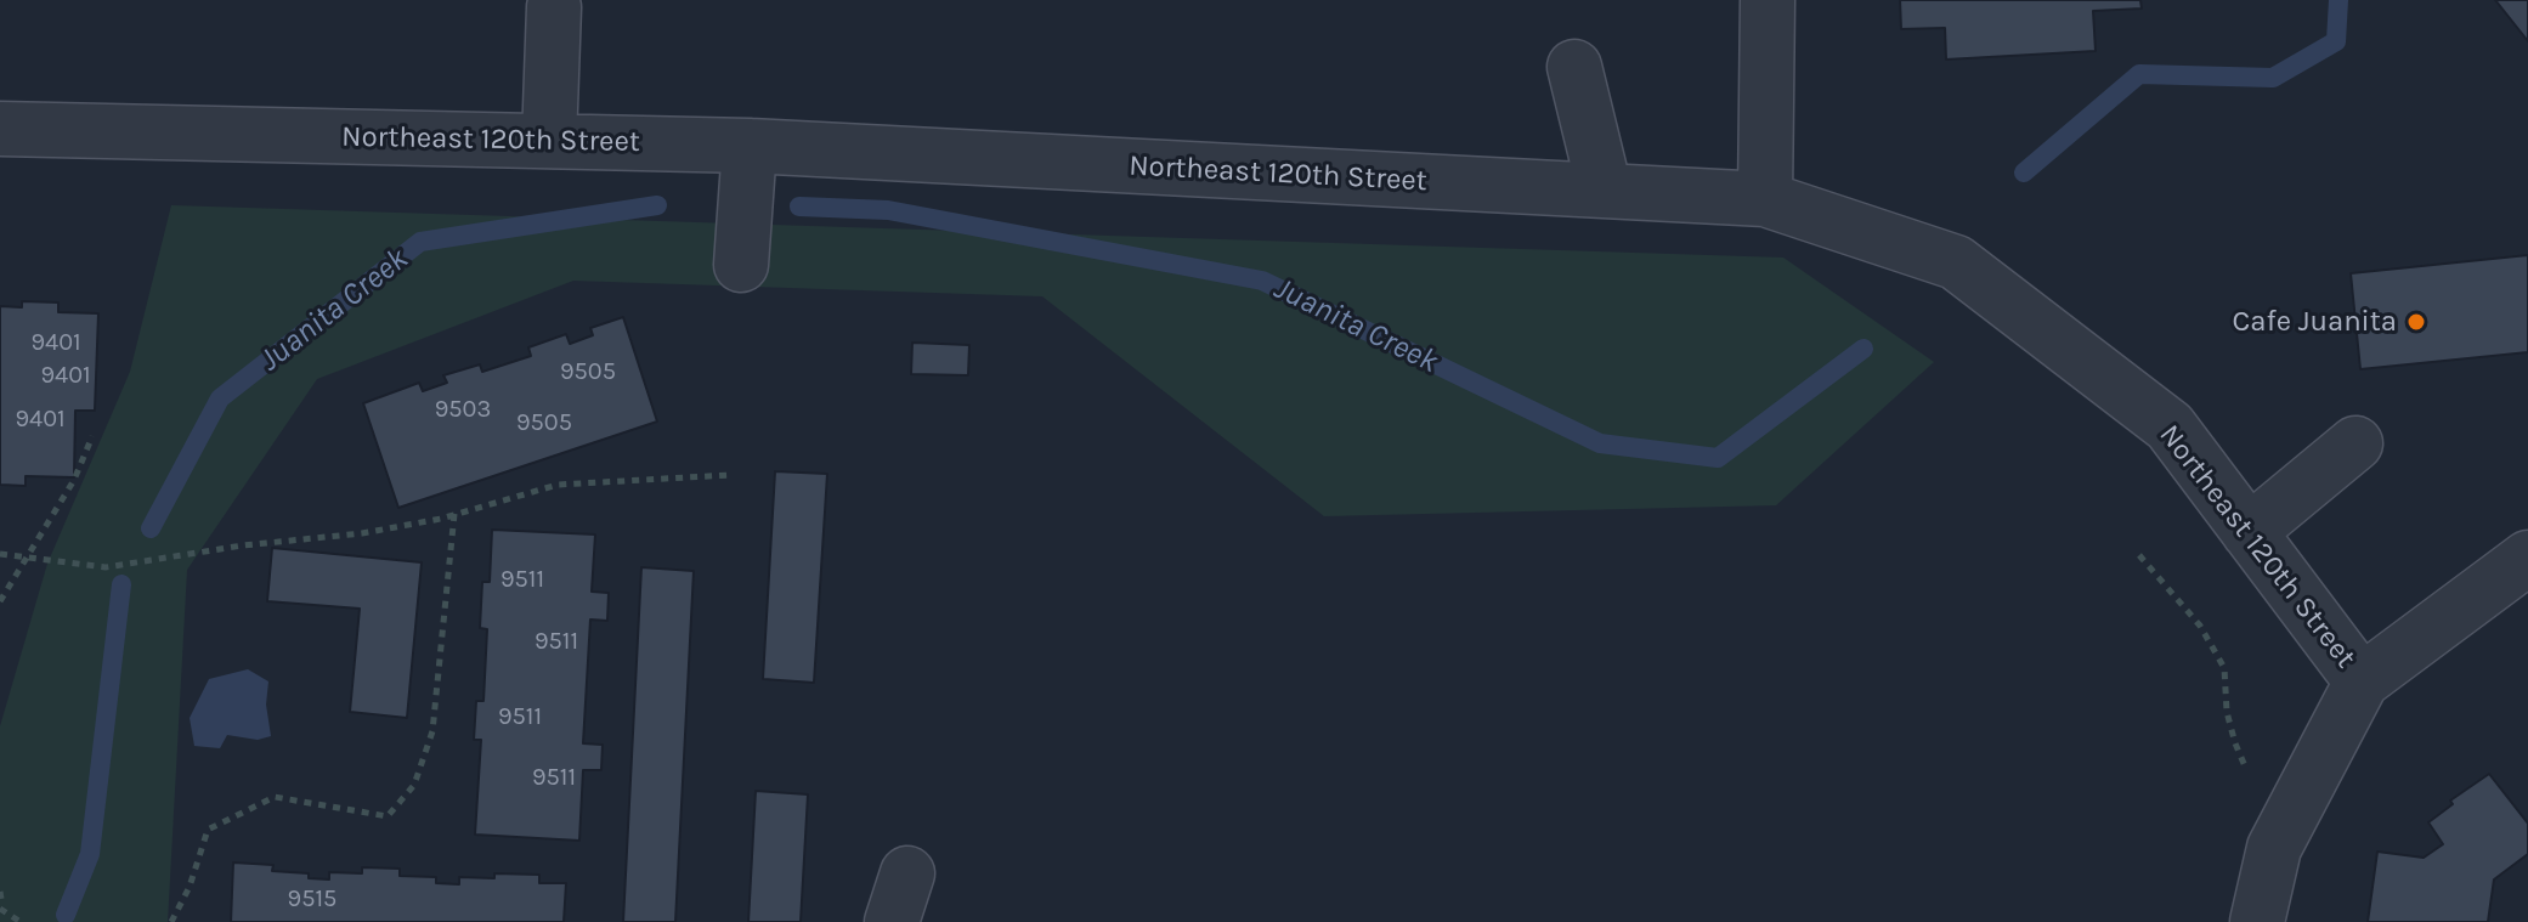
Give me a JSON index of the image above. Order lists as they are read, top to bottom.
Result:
{
  "streets": {
    "street": ["Northeast 120th Street"]
  },
  "water": ["Juanita Creek"],
  "places": ["Cafe Juanita"],
  "house_numbers": [
    "9401",
    "9505",
    "9401",
    "9503",
    "9401",
    "9505",
    "9511",
    "9511",
    "9511",
    "9511",
    "9515"
  ]
}
